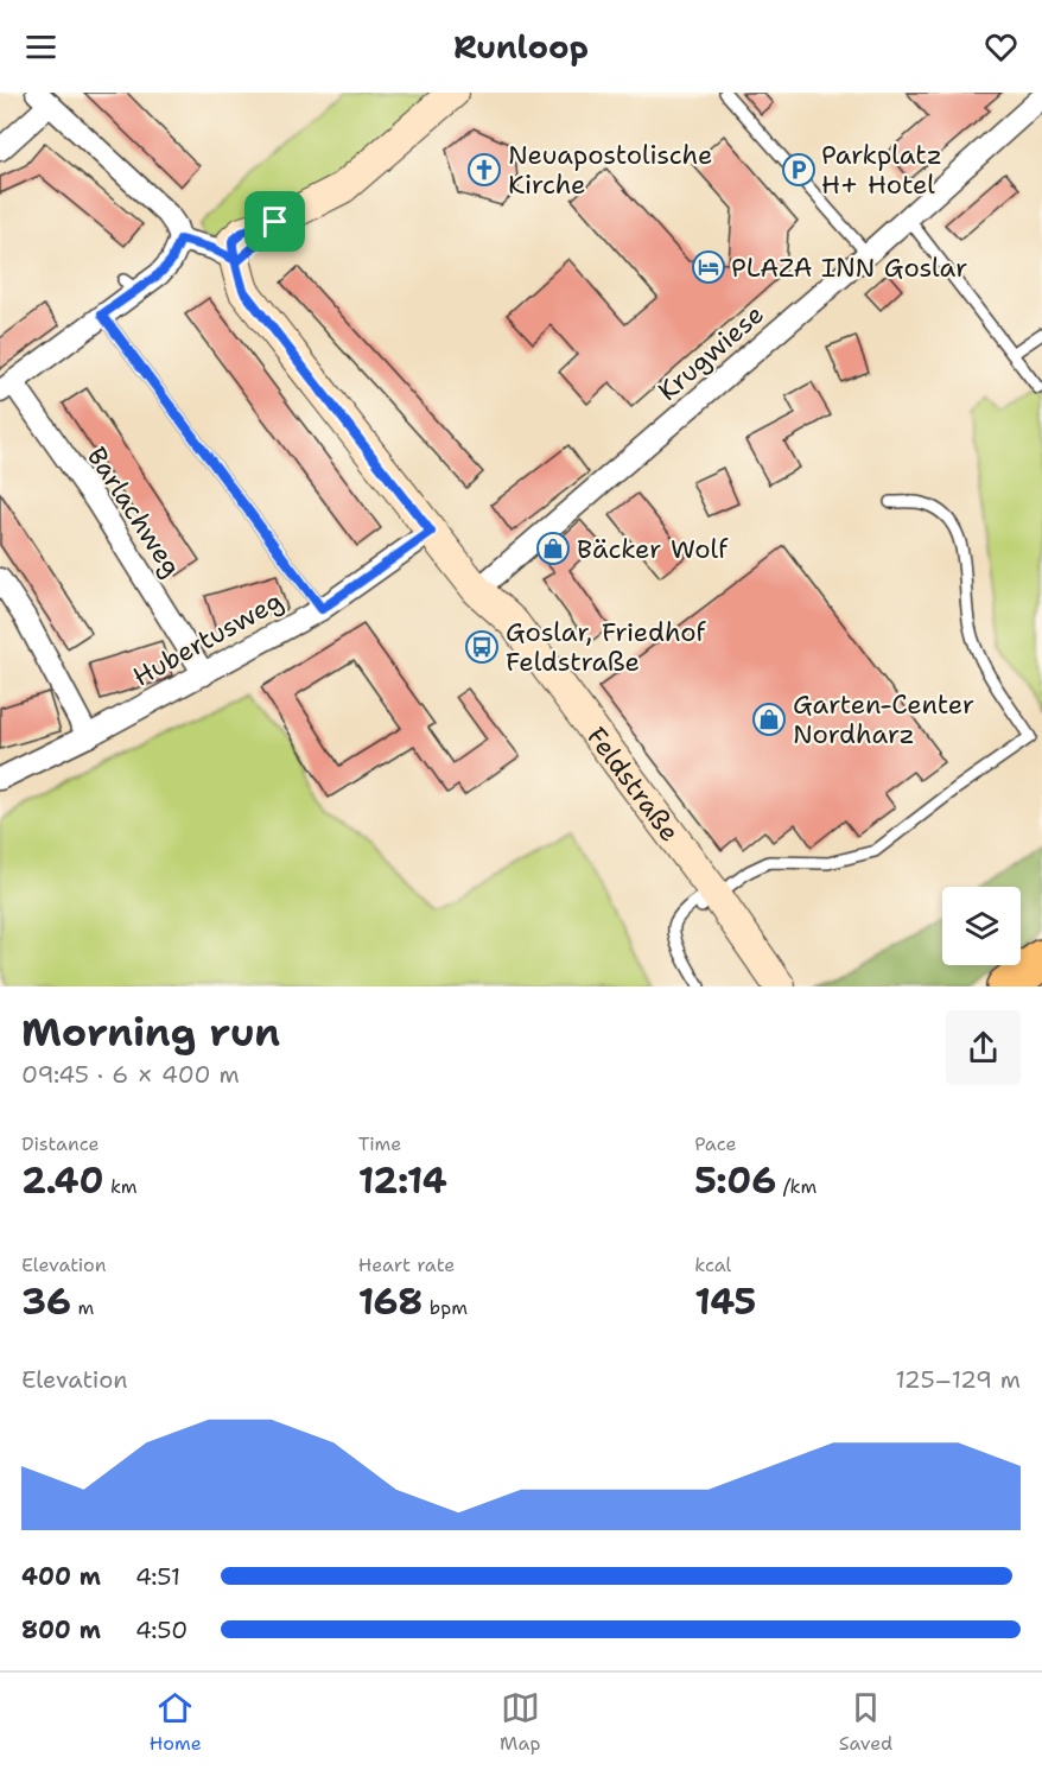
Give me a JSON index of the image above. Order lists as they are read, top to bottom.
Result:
{
  "streets": {
    "street": [
      "Krugwiese",
      "Barlachweg",
      "Hubertusweg",
      "Feldstraße"
    ]
  },
  "crossings": [
    ["Krugwiese", "Feldstraße"],
    ["Barlachweg", "Hubertusweg"],
    ["Hubertusweg", "Feldstraße"]
  ],
  "places": {
    "church": ["Neuapostolische Kirche"],
    "parking": ["Parkplatz H+ Hotel"],
    "hotel": ["PLAZA INN Goslar"],
    "shop": ["Bäcker Wolf", "Garten-Center Nordharz"],
    "bus stop": ["Goslar, Friedhof Feldstraße"]
  },
  "page": {
    "header": "Runloop",
    "heading": ["Morning run", "09:45 · 6 × 400 m"],
    "stats": [
      ["Distance", "2.40 km"],
      ["Time", "12:14"],
      ["Pace", "5:06 /km"],
      ["Elevation", "36 m"],
      ["Heart rate", "168 bpm"],
      ["kcal", "145"]
    ],
    "chart": ["Elevation", "125–129 m"],
    "list": [
      {
        "name": "400 m",
        "note": "4:51"
      },
      {
        "name": "800 m",
        "note": "4:50"
      }
    ],
    "tabs": ["Home", "Map", "Saved"]
  }
}
